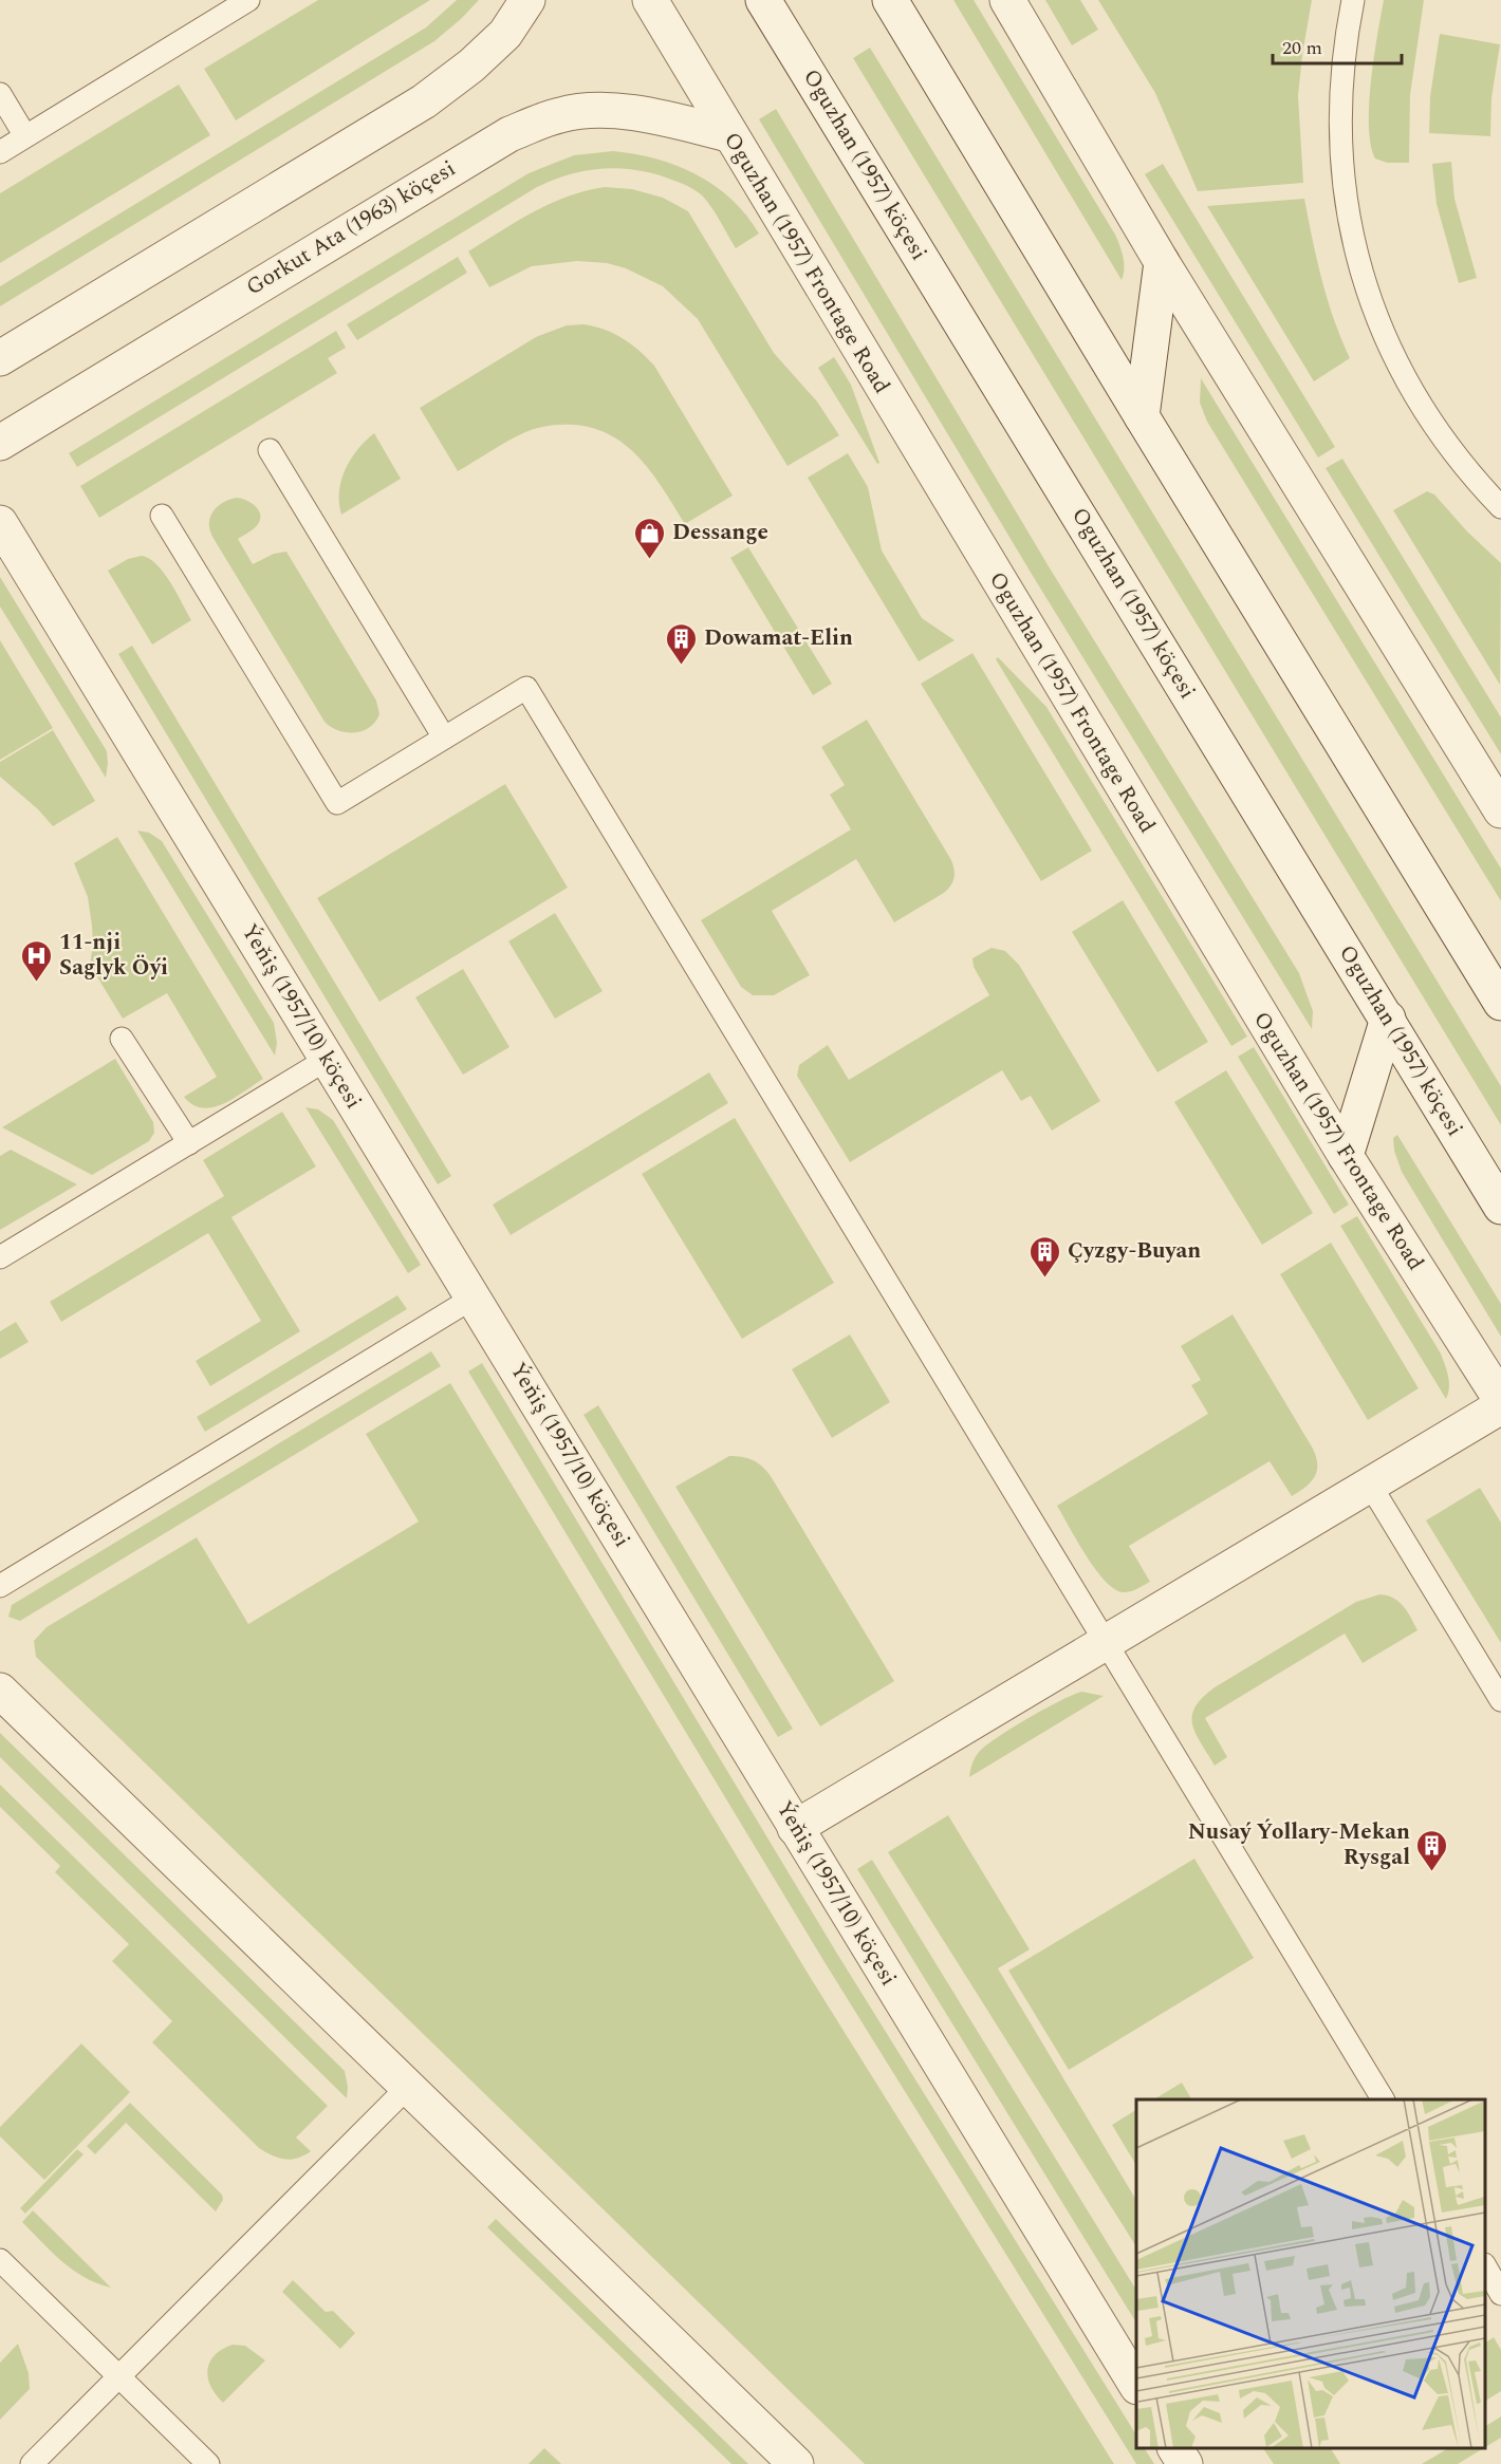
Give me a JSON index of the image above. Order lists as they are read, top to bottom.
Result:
{
  "streets": {
    "street": [
      "Oguzhan (1957) köçesi",
      "Gorkut Ata (1963) köçesi",
      "Oguzhan (1957) Frontage Road",
      "Ýeňiş (1957/10) köçesi"
    ]
  },
  "crossings": [
    ["Gorkut Ata (1963) köçesi", "Oguzhan (1957) Frontage Road"]
  ],
  "places": {
    "shop": ["Dessange"],
    "building": ["Dowamat-Elin", "Çyzgy-Buyan", "Nusaý Ýollary-Mekan Rysgal"],
    "hospital": ["11-nji Saglyk Öýi"]
  },
  "scale_bar": "20 m"
}
